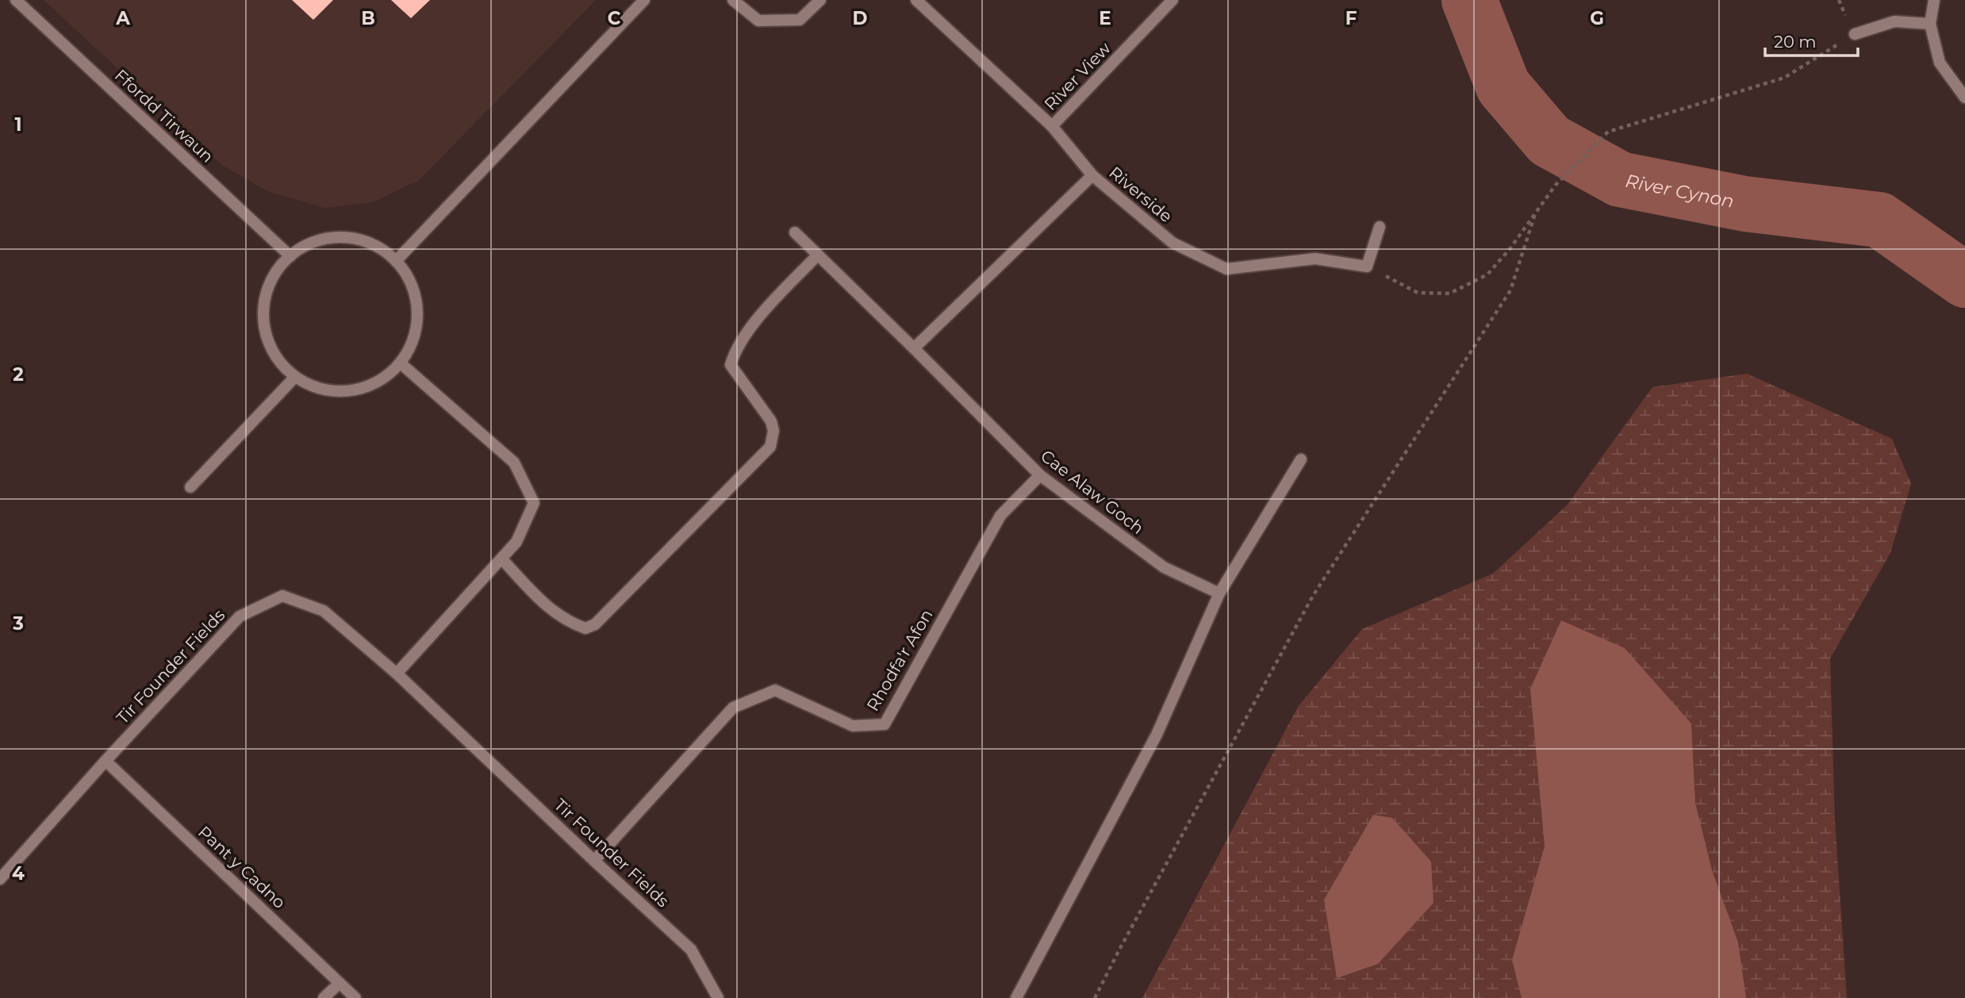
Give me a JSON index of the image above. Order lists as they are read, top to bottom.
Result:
{
  "streets": {
    "street": [
      "River View",
      "Ffordd Tirwaun",
      "Riverside",
      "Cae Alaw Goch",
      "Rhodfa'r Afon",
      "Tir Founder Fields",
      "Pant y Cadno"
    ]
  },
  "crossings": [
    ["River View", "Riverside"],
    ["Cae Alaw Goch", "Rhodfa'r Afon"],
    ["Rhodfa'r Afon", "Tir Founder Fields"],
    ["Tir Founder Fields", "Pant y Cadno"]
  ],
  "water": ["River Cynon"],
  "scale_bar": "20 m",
  "grid": {
    "columns": [
      "A",
      "B",
      "C",
      "D",
      "E",
      "F",
      "G"
    ],
    "rows": [
      "1",
      "2",
      "3",
      "4"
    ]
  }
}
